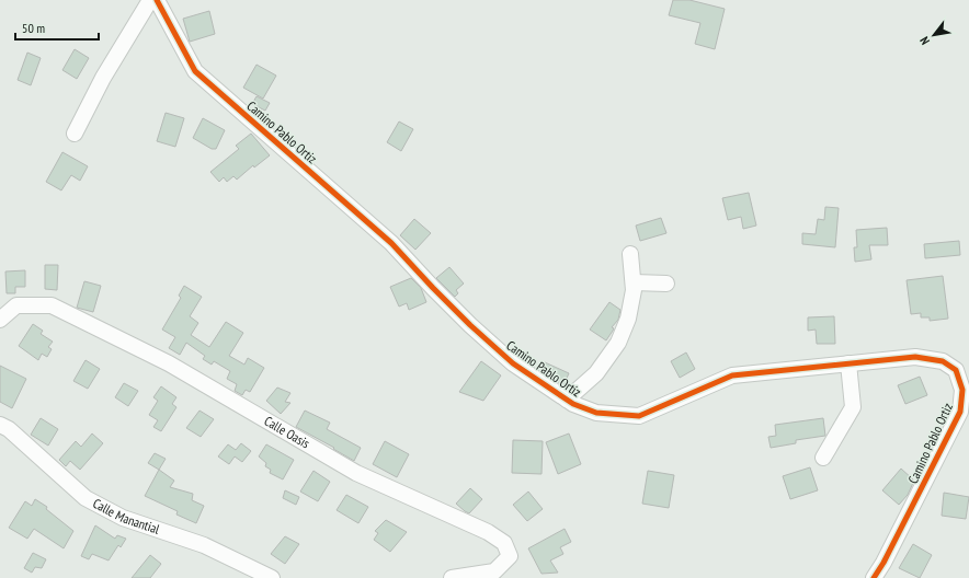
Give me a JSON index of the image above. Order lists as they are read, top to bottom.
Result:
{
  "streets": {
    "street": ["Camino Pablo Ortiz", "Calle Oasis", "Calle Manantial"]
  },
  "scale_bar": "50 m",
  "north": "bottom left"
}
